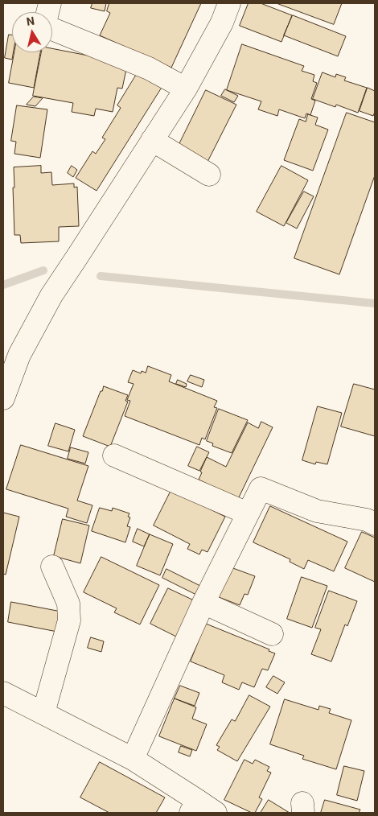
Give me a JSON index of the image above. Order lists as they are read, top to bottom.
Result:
{
  "north": "top"
}
